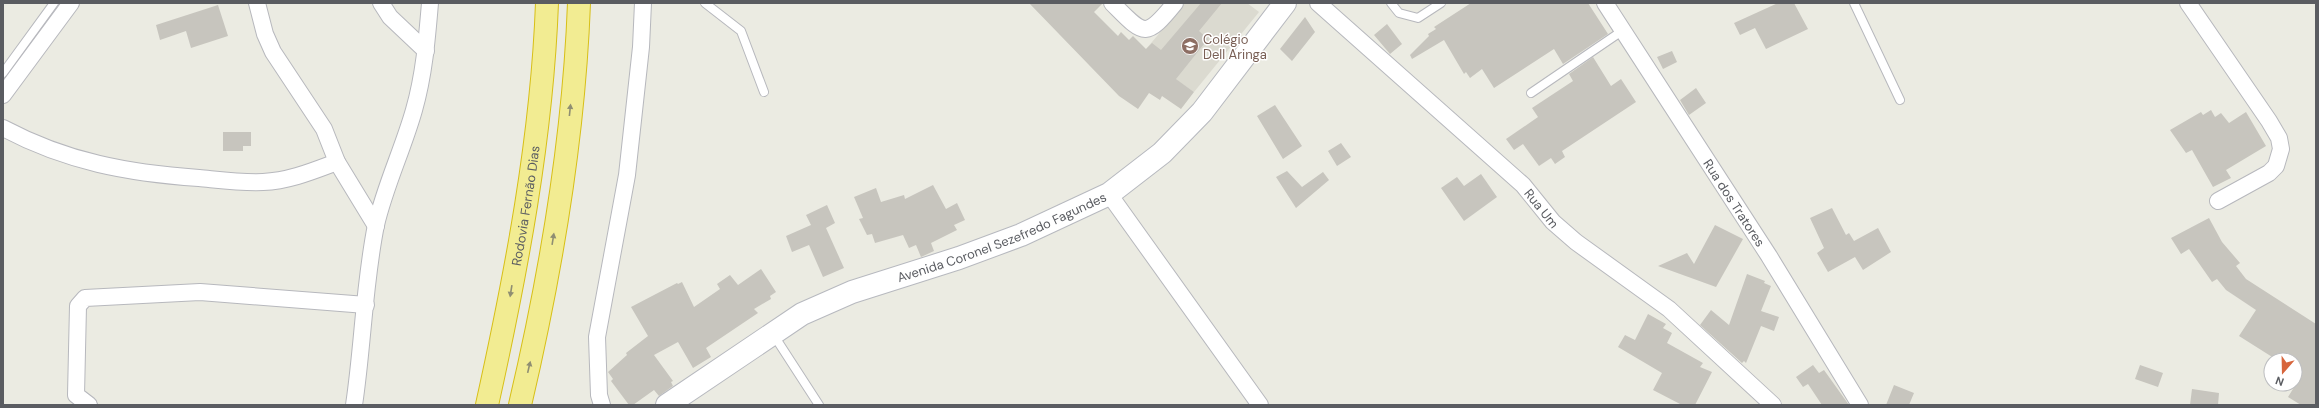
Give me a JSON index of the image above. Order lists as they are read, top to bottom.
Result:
{
  "streets": {
    "highway": ["Rodovia Fernão Dias"],
    "main road": ["Avenida Coronel Sezefredo Fagundes"],
    "street": ["Rua dos Tratores", "Rua Um"]
  },
  "places": {
    "school or university": ["Colégio Dell Aringa"]
  },
  "north": "bottom"
}
